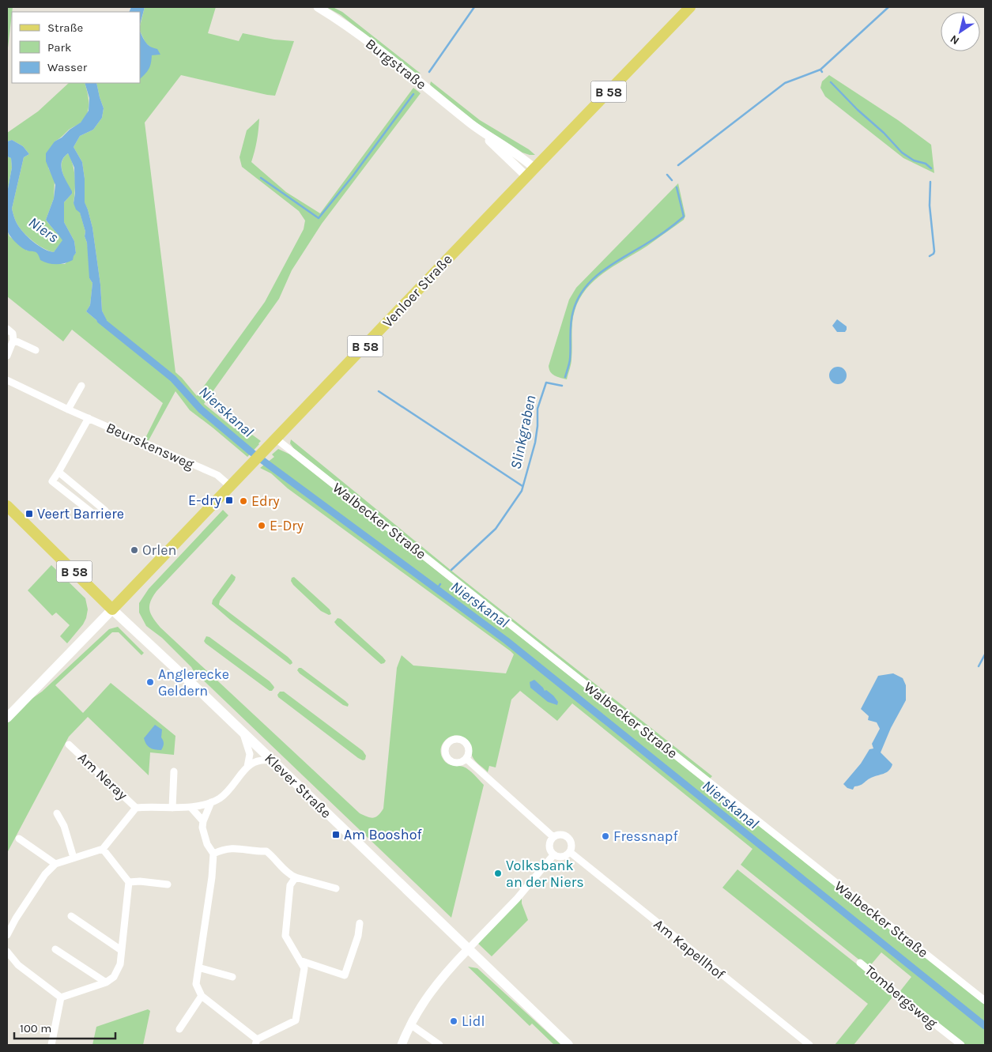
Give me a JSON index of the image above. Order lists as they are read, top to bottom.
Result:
{
  "streets": {
    "main road": ["B 58", "Venloer Straße", "Klever Straße"],
    "street": [
      "Burgstraße",
      "Beurskensweg",
      "Walbecker Straße",
      "Am Neray",
      "Am Kapellhof",
      "Tombergsweg"
    ]
  },
  "crossings": [
    ["Burgstraße", "Venloer Straße"],
    ["B 58", "Venloer Straße"],
    ["B 58", "Klever Straße"],
    ["Venloer Straße", "Beurskensweg"],
    ["Venloer Straße", "Walbecker Straße"],
    ["Venloer Straße", "Klever Straße"]
  ],
  "water": ["Niers", "Nierskanal", "Slinkgraben"],
  "places": {
    "transit": ["E-dry", "Veert Barriere", "Am Booshof"],
    "other": [
      "Edry",
      "E-Dry",
      "Orlen",
      "Anglerecke Geldern",
      "Fressnapf",
      "Volksbank an der Niers",
      "Lidl"
    ]
  },
  "legend": ["Straße", "Park", "Wasser"],
  "scale_bar": "100 m",
  "north": "bottom left"
}
